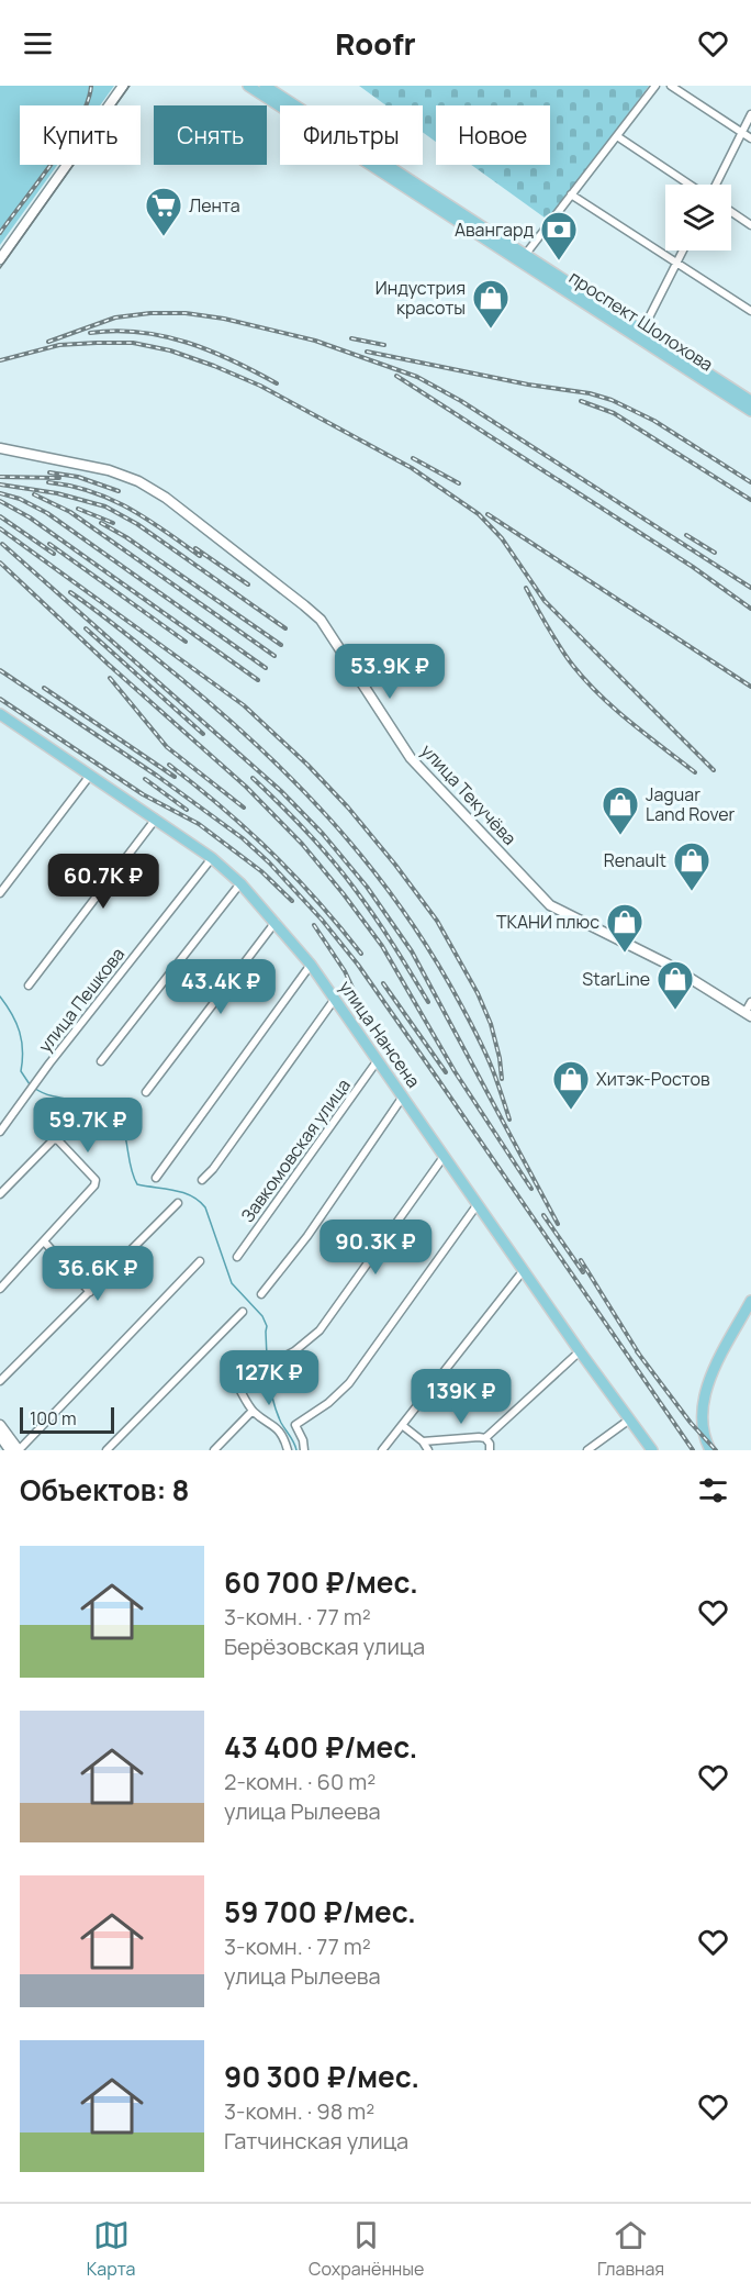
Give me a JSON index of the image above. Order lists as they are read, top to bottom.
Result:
{
  "streets": {
    "main road": ["проспект Шолохова", "улица Текучёва", "улица Нансена"],
    "street": ["улица Пешкова", "Завкомовская улица"]
  },
  "crossings": [
    ["улица Пешкова", "улица Нансена"],
    ["улица Нансена", "Завкомовская улица"]
  ],
  "places": {
    "supermarket": ["Лента"],
    "bank": ["Авангард"],
    "shop": [
      "Индустрия красоты",
      "Jaguar Land Rover",
      "Renault",
      "ТКАНИ плюс",
      "StarLine",
      "Хитэк-Ростов"
    ]
  },
  "scale_bar": "100 m",
  "page": {
    "header": "Roofr",
    "chip": [
      "Купить",
      "Снять",
      "Фильтры",
      "Новое"
    ],
    "price": [
      "53.9K ₽",
      "60.7K ₽",
      "43.4K ₽",
      "59.7K ₽",
      "90.3K ₽",
      "36.6K ₽",
      "127K ₽",
      "139K ₽"
    ],
    "scale": "100 m",
    "heading": "Объектов: 8",
    "list": [
      {
        "name": "60 700 ₽/мес.",
        "note": "3-комн. · 77 m² · Берёзовская улица"
      },
      {
        "name": "43 400 ₽/мес.",
        "note": "2-комн. · 60 m² · улица Рылеева"
      },
      {
        "name": "59 700 ₽/мес.",
        "note": "3-комн. · 77 m² · улица Рылеева"
      },
      {
        "name": "90 300 ₽/мес.",
        "note": "3-комн. · 98 m² · Гатчинская улица"
      }
    ],
    "tabs": ["Карта", "Сохранённые", "Главная"]
  }
}
